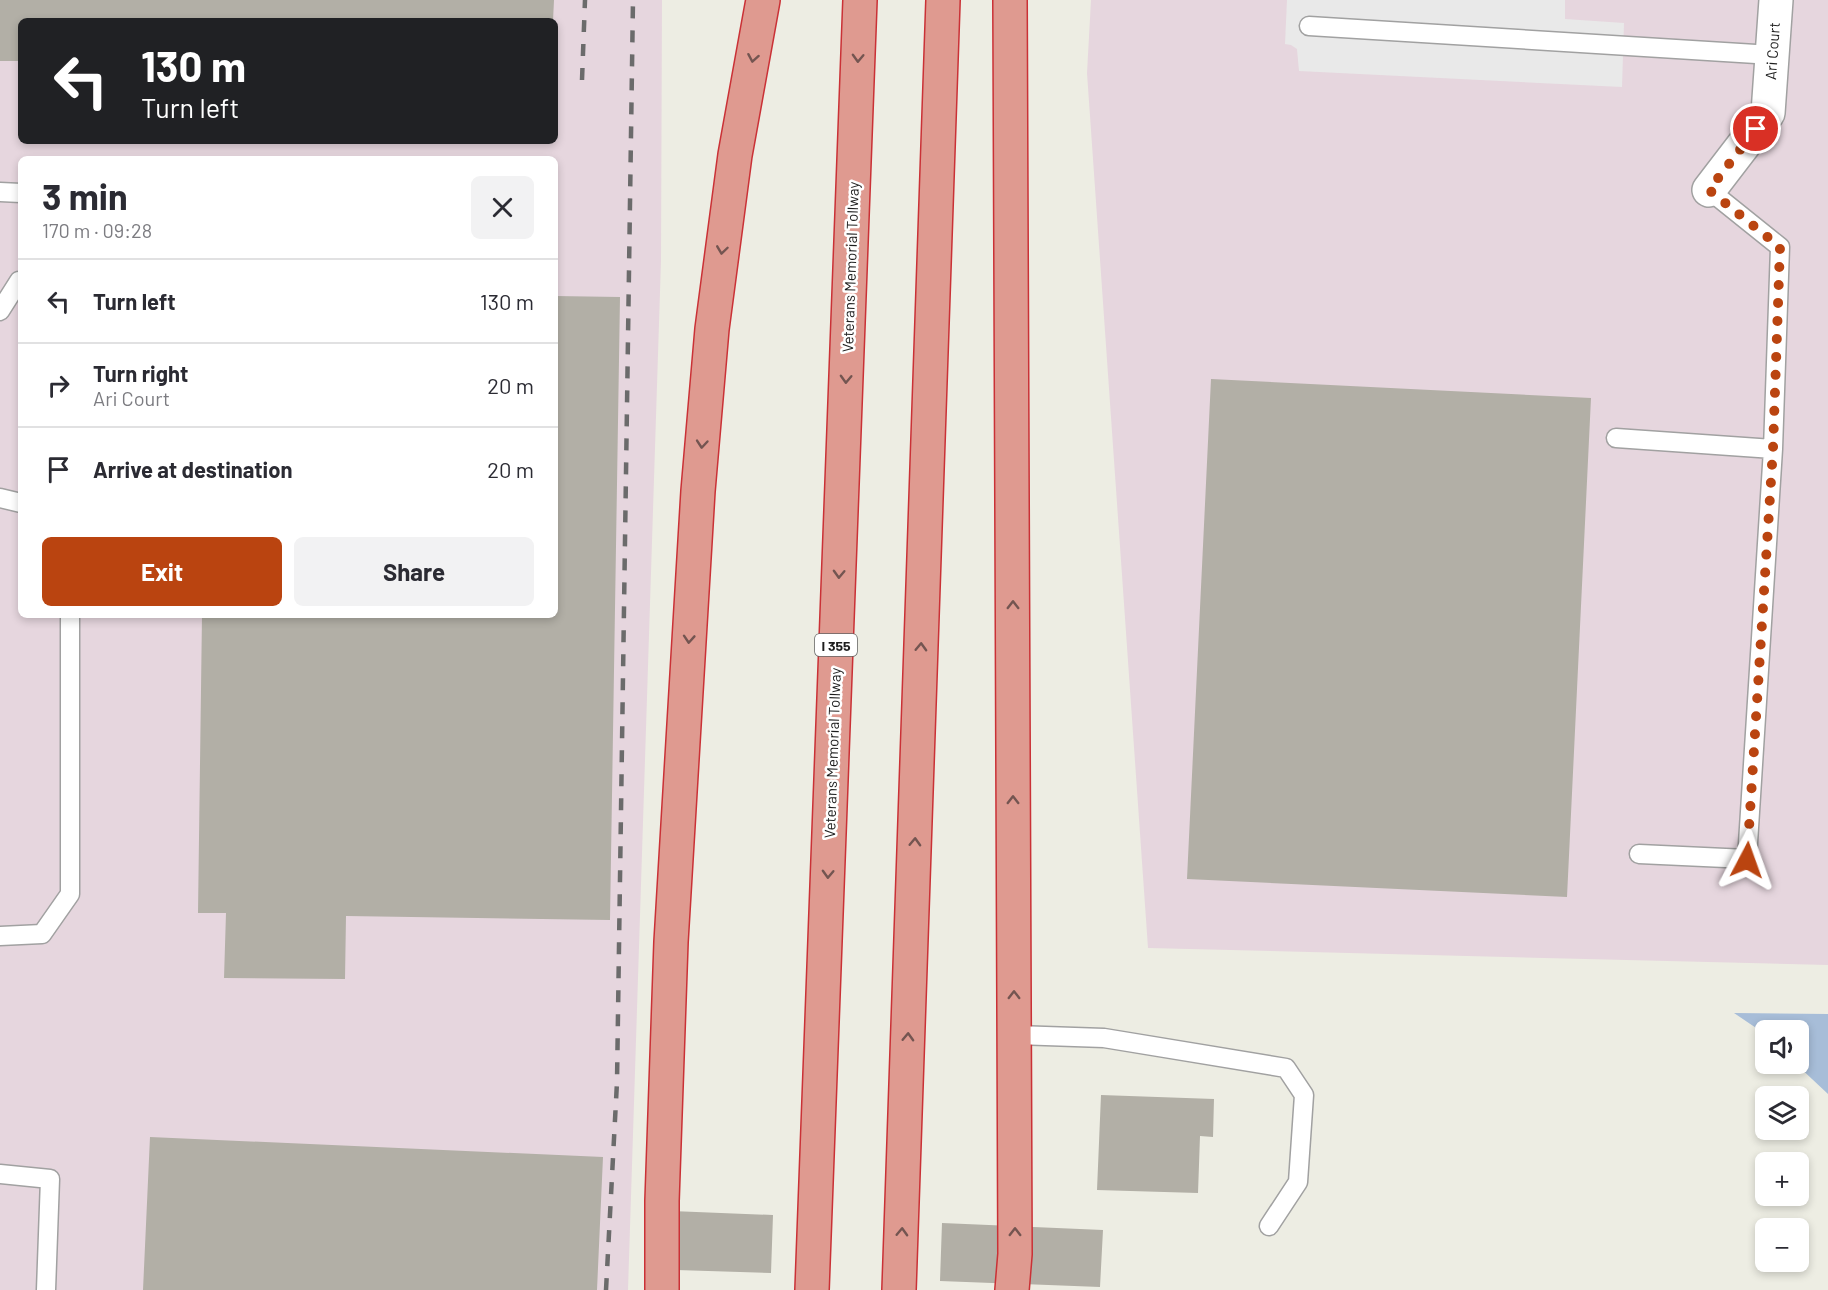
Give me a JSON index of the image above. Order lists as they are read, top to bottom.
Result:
{
  "streets": {
    "highway": ["Veterans Memorial Tollway", "I 355"],
    "street": ["Ari Court"]
  },
  "page": {
    "turn": ["130 m", "Turn left"],
    "heading": ["3 min", "170 m · 09:28"],
    "list": [
      {
        "name": "Turn left",
        "value": "130 m"
      },
      {
        "name": "Turn right",
        "note": "Ari Court",
        "value": "20 m"
      },
      {
        "name": "Arrive at destination",
        "value": "20 m"
      }
    ],
    "buttons": ["Exit", "Share"],
    "map_buttons": ["+", "−"]
  }
}
